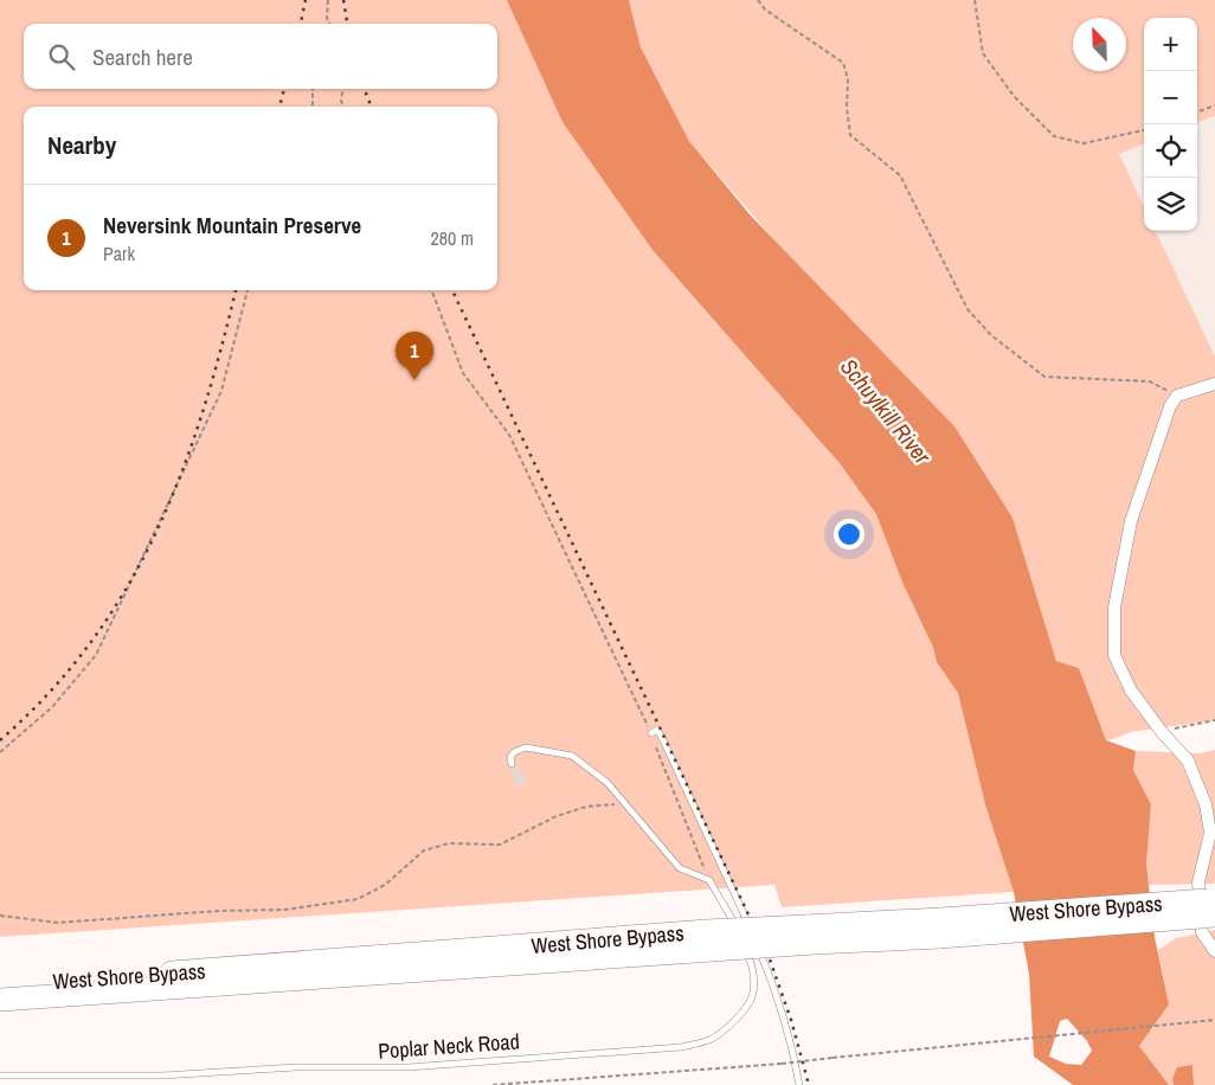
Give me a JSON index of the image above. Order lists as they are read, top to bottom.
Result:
{
  "streets": {
    "highway": ["West Shore Bypass"],
    "lane": ["Poplar Neck Road"]
  },
  "water": ["Schuylkill River"],
  "north": "top left",
  "page": {
    "map_buttons": ["+", "−"],
    "search": "Search here",
    "heading": "Nearby",
    "list": [
      {
        "mark": "1",
        "name": "Neversink Mountain Preserve",
        "note": "Park",
        "value": "280 m"
      }
    ],
    "pins": "1"
  }
}
